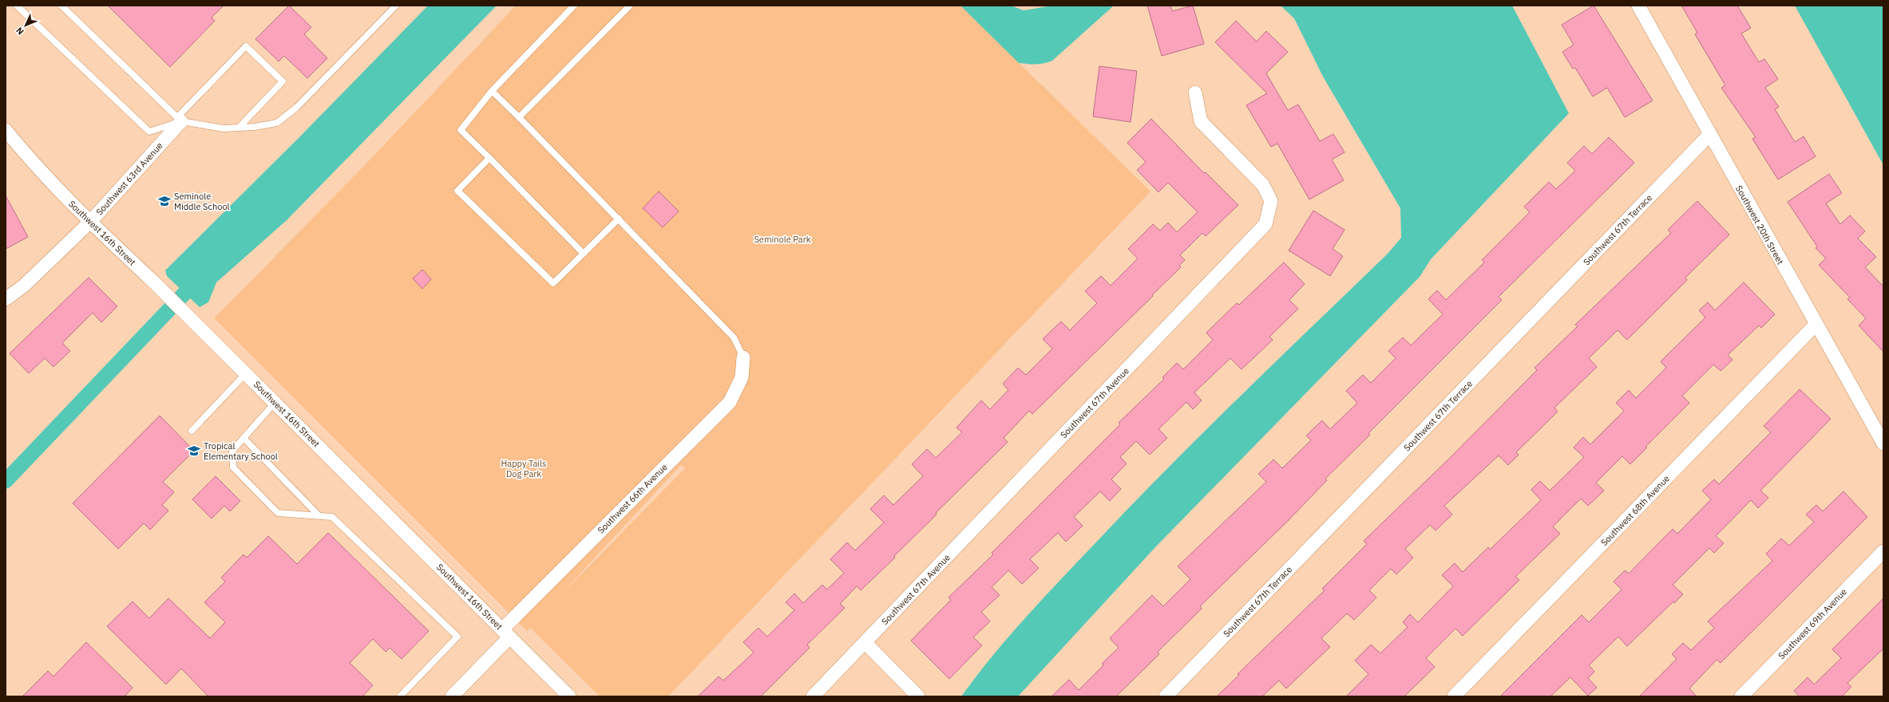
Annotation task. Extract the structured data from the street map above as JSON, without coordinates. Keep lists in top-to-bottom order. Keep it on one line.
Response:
{"streets":{"street":["Southwest 63rd Avenue","Southwest 20th Street","Southwest 67th Terrace","Southwest 16th Street","Southwest 67th Avenue","Southwest 66th Avenue","Southwest 68th Avenue","Southwest 69th Avenue"]},"crossings":[["Southwest 63rd Avenue","Southwest 16th Street"],["Southwest 20th Street","Southwest 67th Terrace"],["Southwest 20th Street","Southwest 68th Avenue"],["Southwest 16th Street","Southwest 66th Avenue"]],"parks":["Seminole Park","Happy Tails Dog Park"],"places":{"school or university":["Seminole Middle School","Tropical Elementary School"]},"north":"bottom left"}
